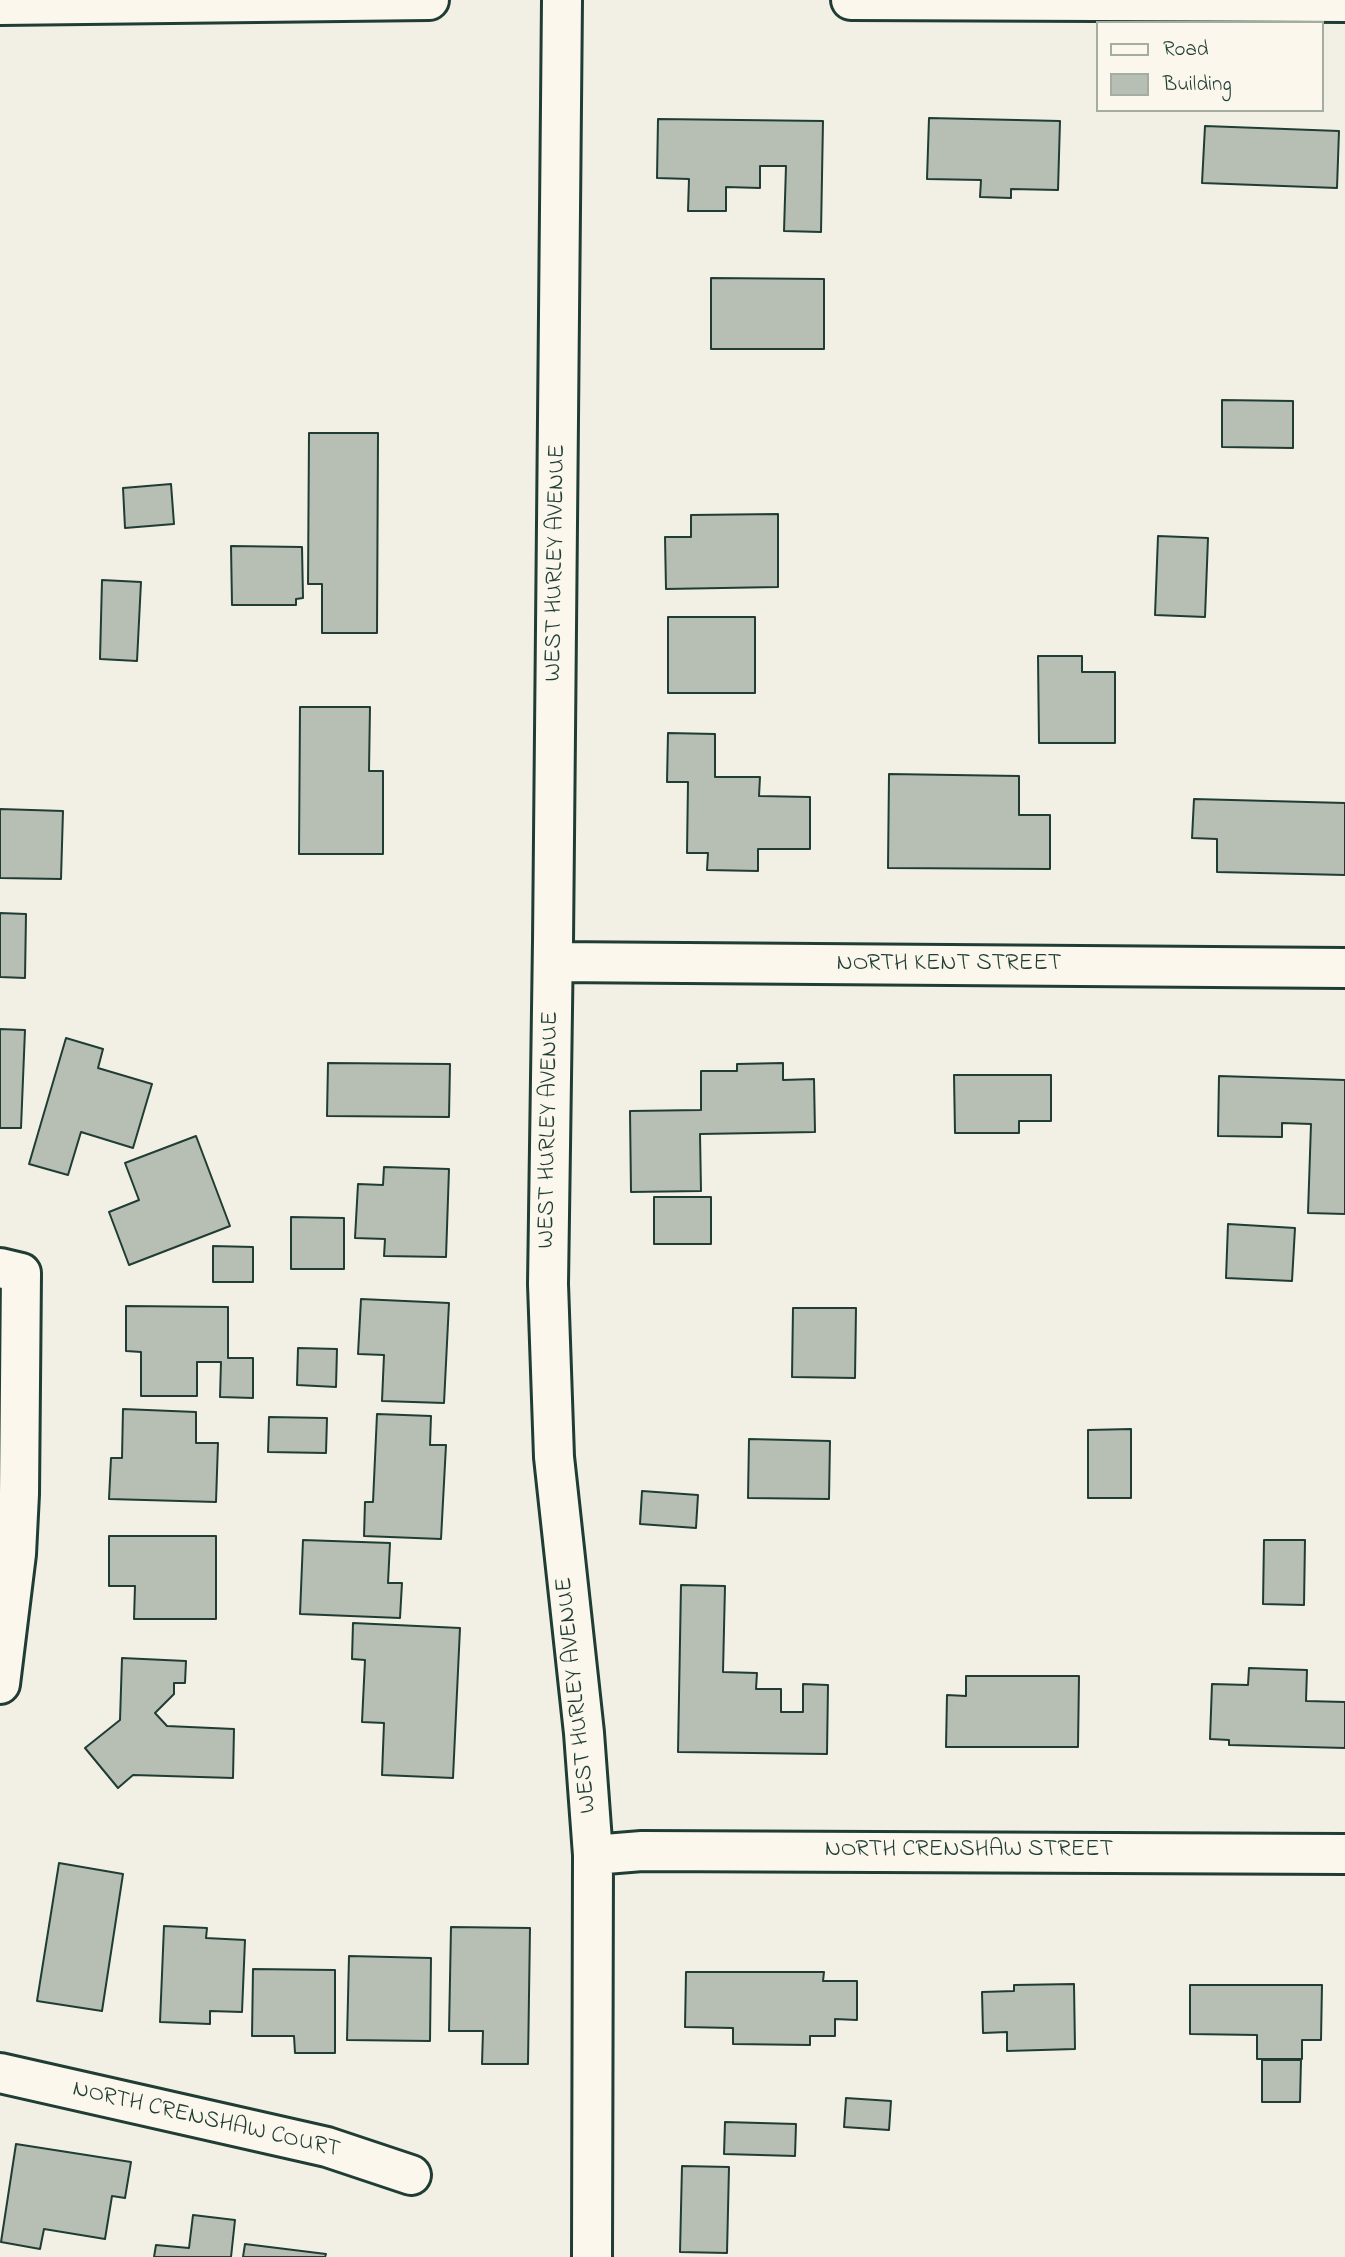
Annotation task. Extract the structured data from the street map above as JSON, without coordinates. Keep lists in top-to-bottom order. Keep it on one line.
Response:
{"streets":{"street":["WEST HURLEY AVENUE","NORTH KENT STREET","NORTH CRENSHAW STREET","NORTH CRENSHAW COURT"]},"crossings":[["WEST HURLEY AVENUE","NORTH KENT STREET"],["WEST HURLEY AVENUE","NORTH CRENSHAW STREET"]],"legend":["Road","Building"]}
